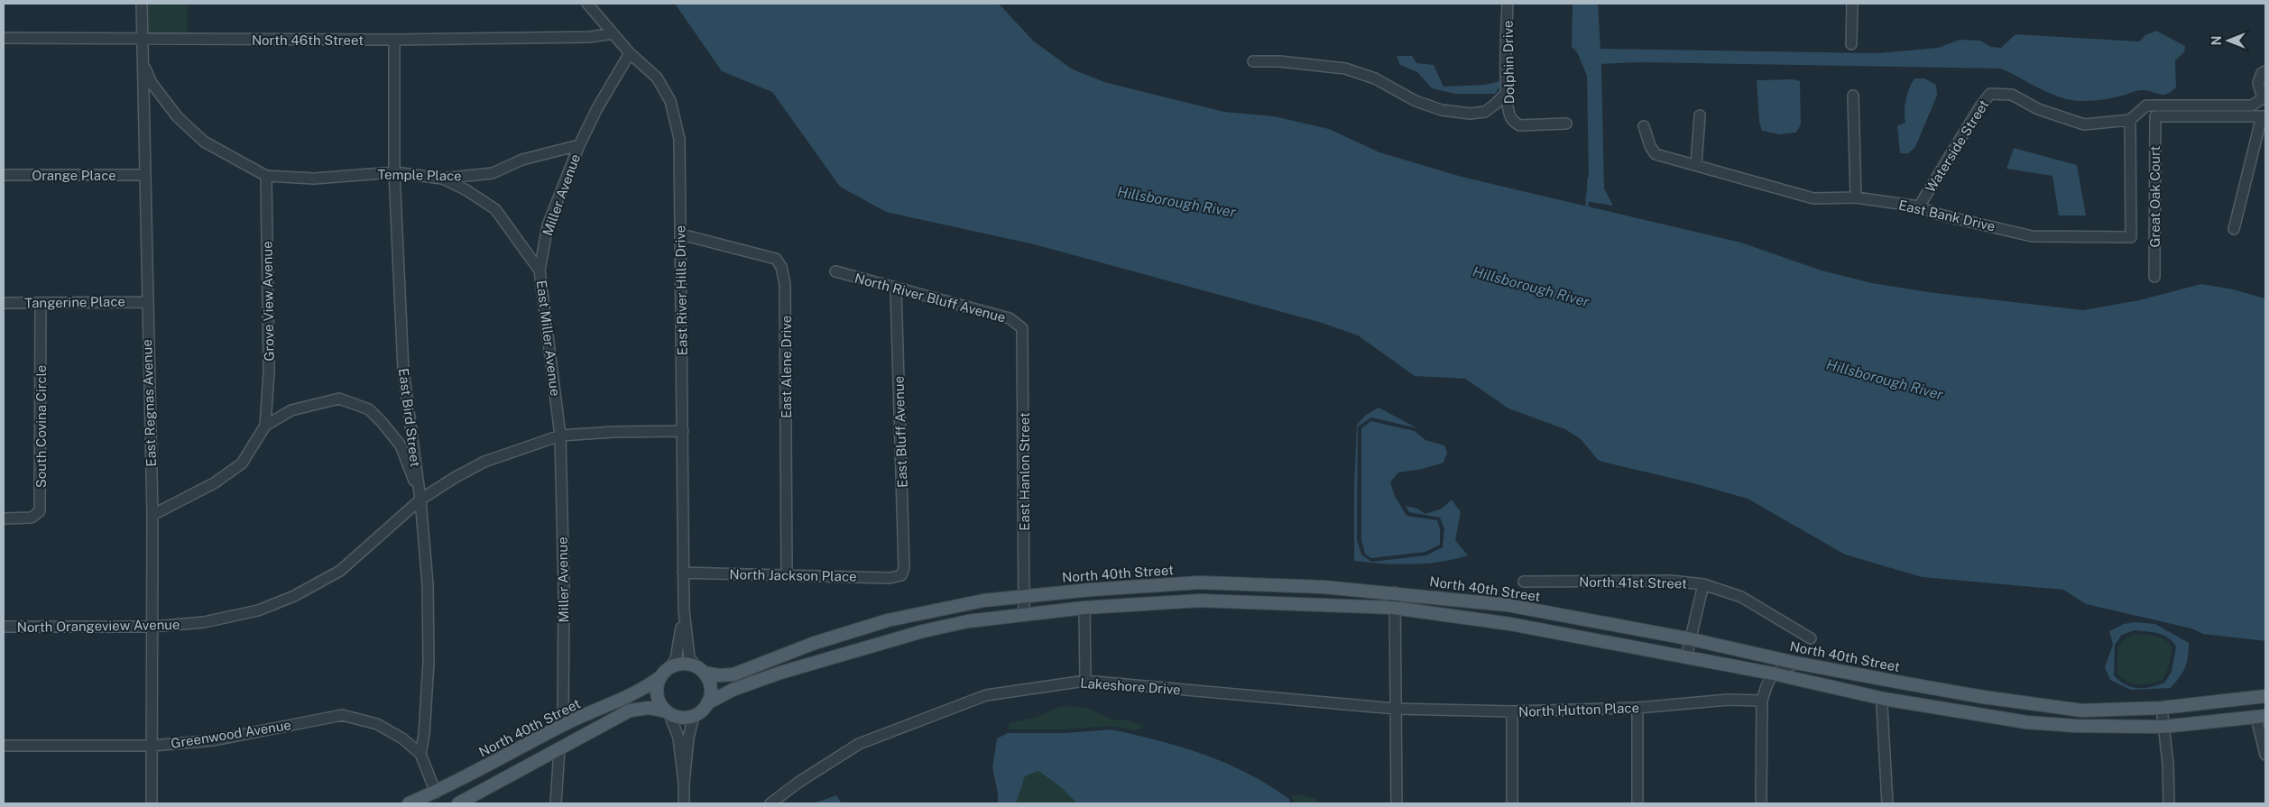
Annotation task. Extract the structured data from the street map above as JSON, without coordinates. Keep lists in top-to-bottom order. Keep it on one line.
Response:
{"streets":{"main road":["North 40th Street"],"street":["North 46th Street","Dolphin Drive","Waterside Street","Orange Place","Temple Place","Miller Avenue","Great Oak Court","East Bank Drive","East River Hills Drive","North River Bluff Avenue","Grove View Avenue","Tangerine Place","East Miller Avenue","East Alene Drive","East Regnas Avenue","East Bird Street","South Covina Circle","East Bluff Avenue","East Hanlon Street","North Jackson Place","North 41st Street","North Orangeview Avenue","Lakeshore Drive","North Hutton Place","Greenwood Avenue"]},"crossings":[["North 46th Street","East River Hills Drive"],["North 46th Street","East Regnas Avenue"],["North 46th Street","East Bird Street"],["Waterside Street","East Bank Drive"],["Orange Place","East Regnas Avenue"],["Temple Place","Miller Avenue"],["Temple Place","Grove View Avenue"],["Temple Place","East Miller Avenue"],["Temple Place","East Regnas Avenue"],["Temple Place","East Bird Street"],["Miller Avenue","East Miller Avenue"],["Miller Avenue","North 40th Street"],["Miller Avenue","North Orangeview Avenue"],["East River Hills Drive","East Alene Drive"],["East River Hills Drive","North 40th Street"],["East River Hills Drive","North Jackson Place"],["East River Hills Drive","North Orangeview Avenue"],["North River Bluff Avenue","East Bluff Avenue"],["North River Bluff Avenue","East Hanlon Street"],["Tangerine Place","East Regnas Avenue"],["Tangerine Place","South Covina Circle"],["East Miller Avenue","North Orangeview Avenue"],["East Alene Drive","North Jackson Place"],["East Regnas Avenue","North Orangeview Avenue"],["East Regnas Avenue","Greenwood Avenue"],["East Bird Street","North Orangeview Avenue"],["East Bird Street","Greenwood Avenue"],["East Bluff Avenue","North Jackson Place"],["East Hanlon Street","North 40th Street"],["Lakeshore Drive","North Hutton Place"]],"water":["Hillsborough River"],"north":"left"}
